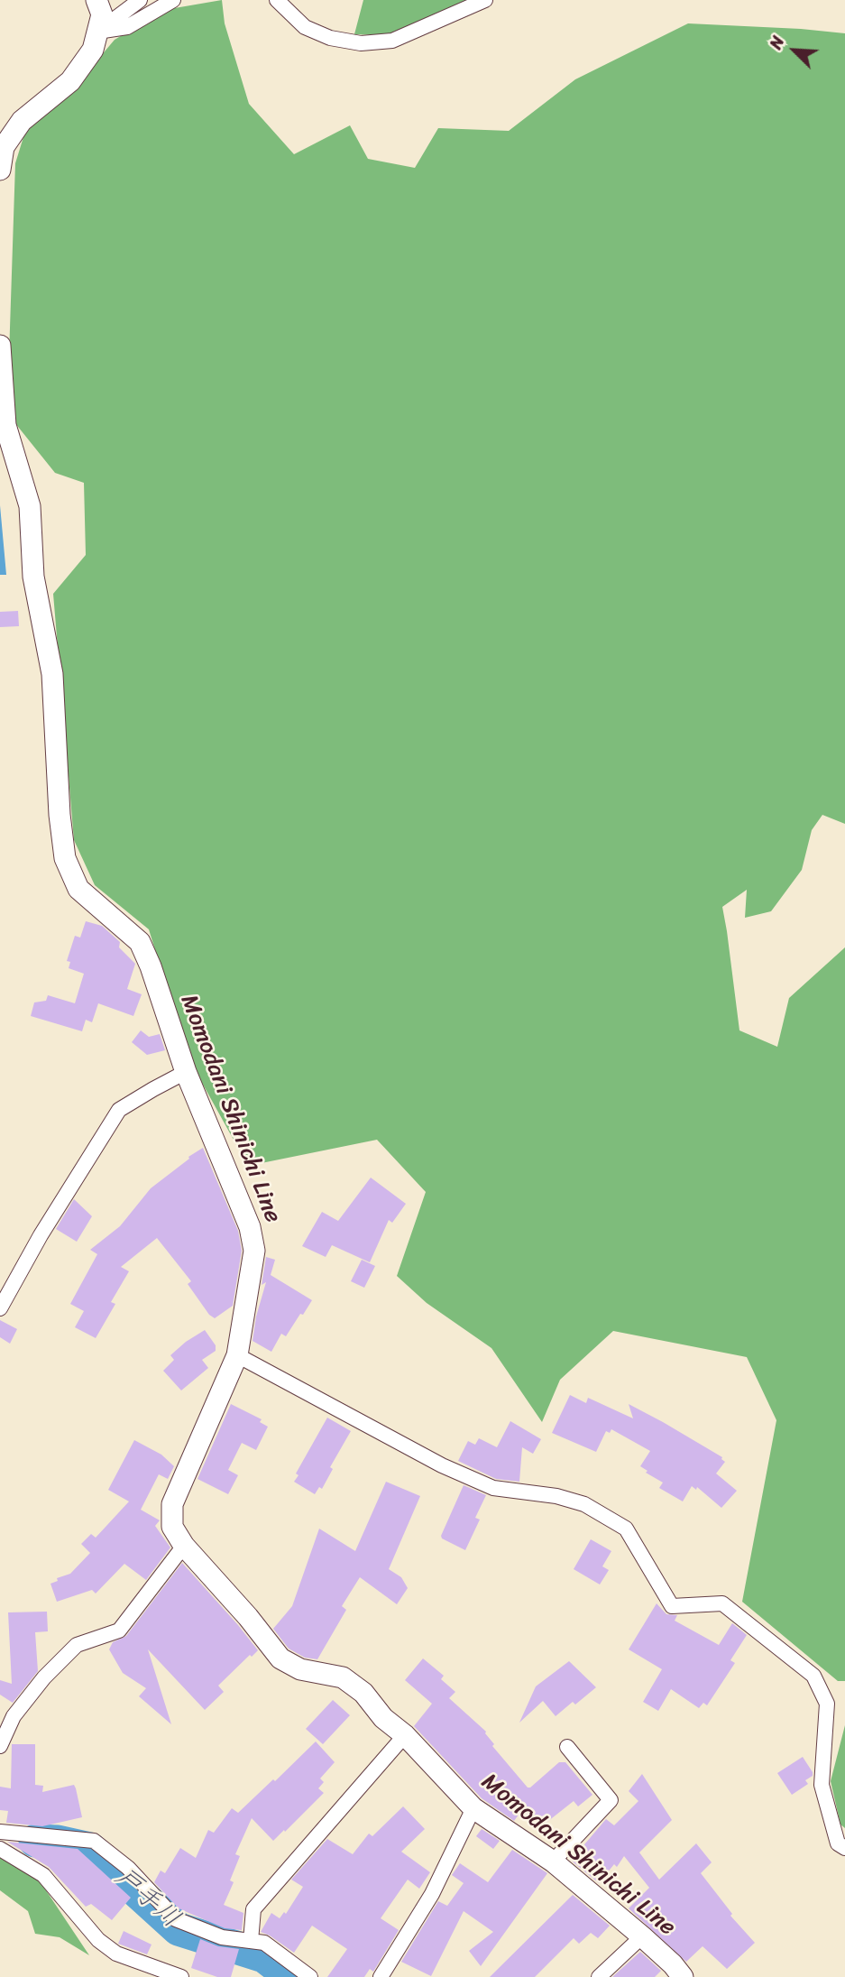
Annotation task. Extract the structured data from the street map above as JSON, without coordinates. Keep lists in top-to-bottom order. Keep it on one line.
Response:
{"streets":{"main road":["Momodani Shinichi Line"]},"water":["戸手川"],"north":"top left"}
